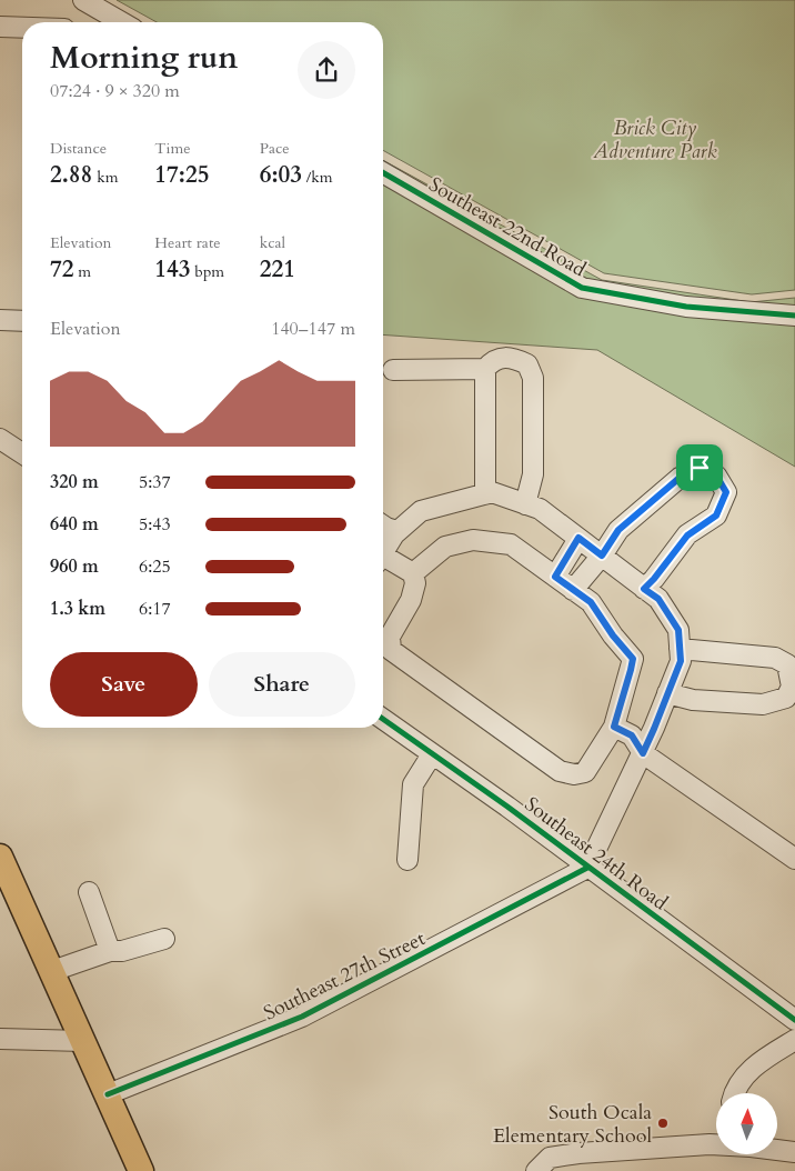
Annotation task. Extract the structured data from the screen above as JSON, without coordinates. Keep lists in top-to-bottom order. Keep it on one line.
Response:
{"streets":{"street":["Southeast 22nd Road","Southeast 24th Road","Southeast 27th Street"]},"crossings":[["Southeast 24th Road","Southeast 27th Street"]],"parks":["Brick City Adventure Park"],"places":["South Ocala Elementary School"],"north":"top","page":{"heading":["Morning run","07:24 · 9 × 320 m"],"stats":[["Distance","2.88 km"],["Time","17:25"],["Pace","6:03 /km"],["Elevation","72 m"],["Heart rate","143 bpm"],["kcal","221"]],"chart":["Elevation","140–147 m"],"list":[{"name":"320 m","note":"5:37"},{"name":"640 m","note":"5:43"},{"name":"960 m","note":"6:25"},{"name":"1.3 km","note":"6:17"}],"buttons":["Save","Share"]}}
